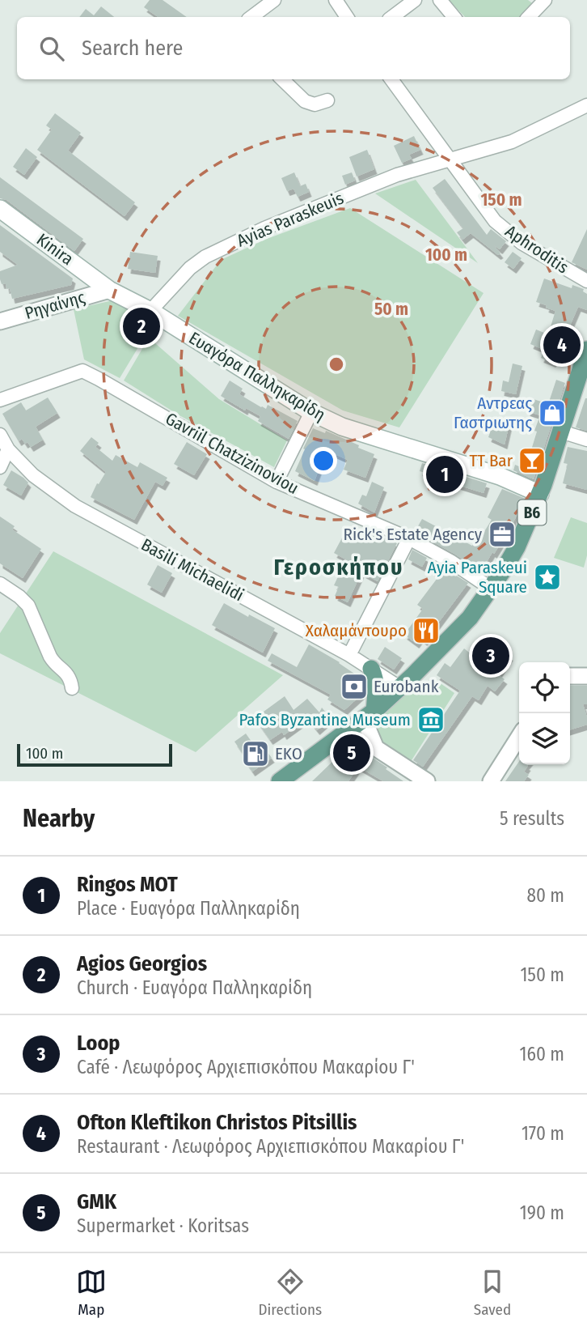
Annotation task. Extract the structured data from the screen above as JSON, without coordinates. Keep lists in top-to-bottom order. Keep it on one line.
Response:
{"streets":{"main road":["Kinira","Ευαγόρα Παλληκαρίδη","B6"],"street":["Ayias Paraskeuis","Aphroditis","Ρηγαίνης","Gavriil Chatzizinoviou","Basili Michaelidi"]},"crossings":[["Ayias Paraskeuis","Aphroditis"],["Ayias Paraskeuis","Ευαγόρα Παλληκαρίδη"],["Kinira","Ρηγαίνης"],["Kinira","Ευαγόρα Παλληκαρίδη"],["Ρηγαίνης","Ευαγόρα Παλληκαρίδη"],["Ευαγόρα Παλληκαρίδη","B6"],["Gavriil Chatzizinoviou","B6"],["B6","Basili Michaelidi"]],"districts":["Γεροσκήπου"],"places":{"shop":["Αντρεας Γαστριωτης"],"bar":["TT Bar"],"office":["Rick's Estate Agency"],"place":["Ayia Paraskeui Square"],"restaurant":["Χαλαμάντουρο"],"bank":["Eurobank"],"museum":["Pafos Byzantine Museum"],"fuel station":["EKO"]},"scale_bar":"100 m","page":{"search":"Search here","pins":["2","4","1","3","5"],"scale":"100 m","heading":["Nearby","5 results"],"list":[{"mark":"1","name":"Ringos MOT","note":"Place · Ευαγόρα Παλληκαρίδη","value":"80 m"},{"mark":"2","name":"Agios Georgios","note":"Church · Ευαγόρα Παλληκαρίδη","value":"150 m"},{"mark":"3","name":"Loop","note":"Café · Λεωφόρος Αρχιεπισκόπου Μακαρίου Γ'","value":"160 m"},{"mark":"4","name":"Ofton Kleftikon Christos Pitsillis","note":"Restaurant · Λεωφόρος Αρχιεπισκόπου Μακαρίου Γ'","value":"170 m"},{"mark":"5","name":"GMK","note":"Supermarket · Koritsas","value":"190 m"}],"nav":["Map","Directions","Saved"]},"rings":["150 m","100 m","50 m"]}
